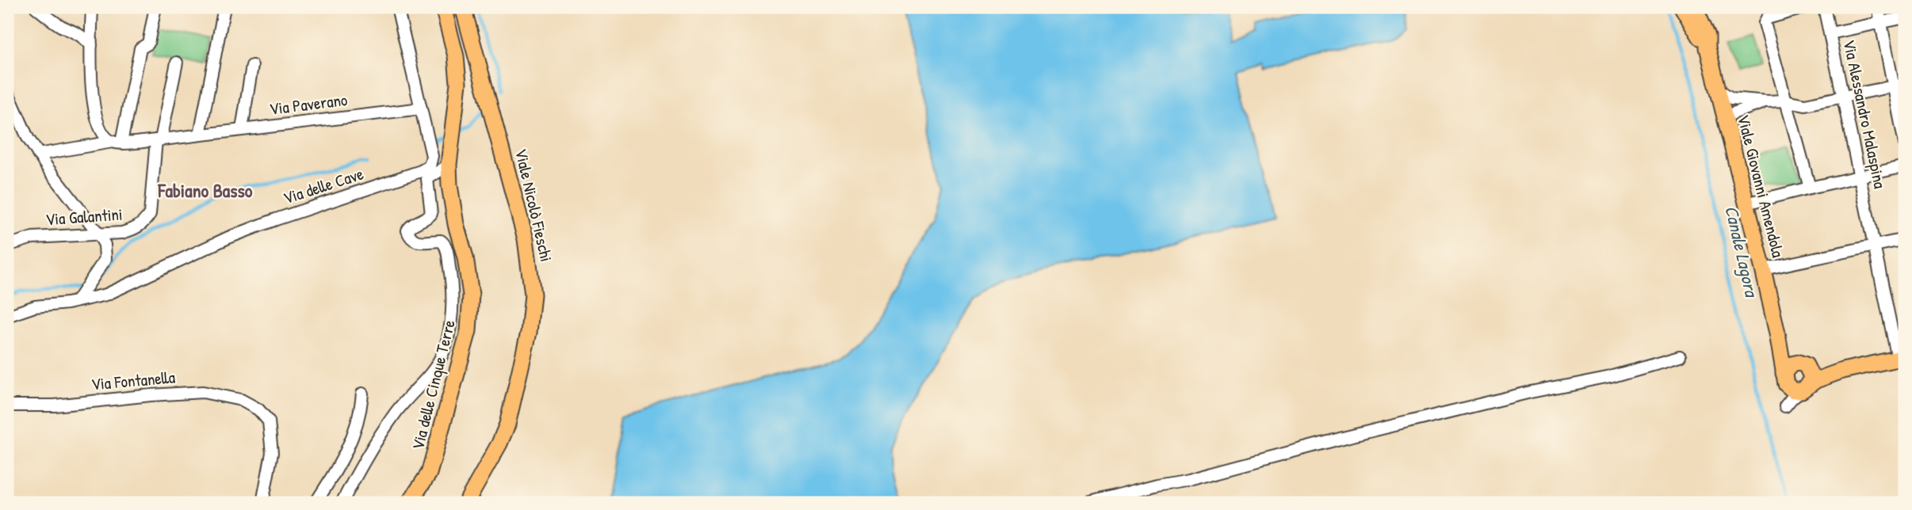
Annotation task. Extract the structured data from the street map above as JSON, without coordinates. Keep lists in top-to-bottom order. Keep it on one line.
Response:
{"streets":{"main road":["Viale Giovanni Amendola","Viale Nicolò Fieschi","Via delle Cinque Terre"],"street":["Via Paverano","Via Alessandro Malaspina","Via delle Cave","Via Galantini","Via Fontanella"]},"crossings":[["Via Paverano","Via delle Cave"],["Via Paverano","Via Galantini"]],"districts":["Fabiano Basso"],"water":["Canale Lagora"]}
